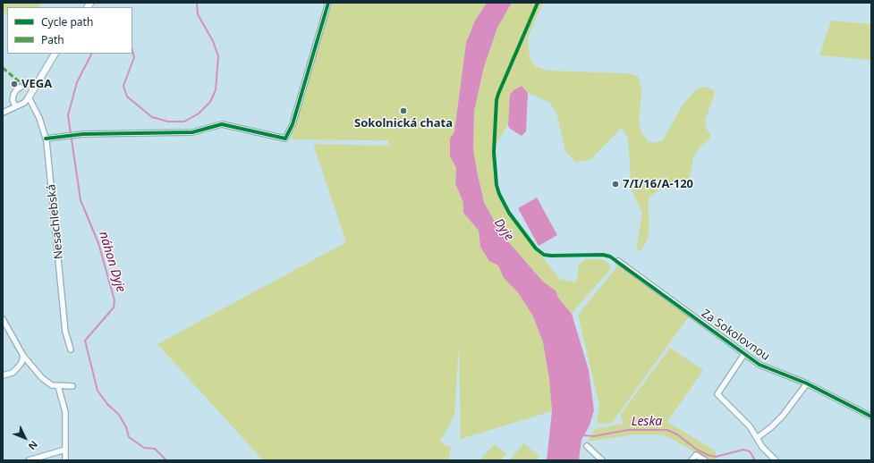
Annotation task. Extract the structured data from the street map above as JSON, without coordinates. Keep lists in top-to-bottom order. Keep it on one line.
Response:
{"streets":{"street":["Nesachlebská","Za Sokolovnou"]},"water":["Dyje","náhon Dyje","Leska"],"places":["VEGA","Sokolnická chata","7/I/16/A-120"],"legend":["Cycle path","Path"],"north":"bottom right"}
